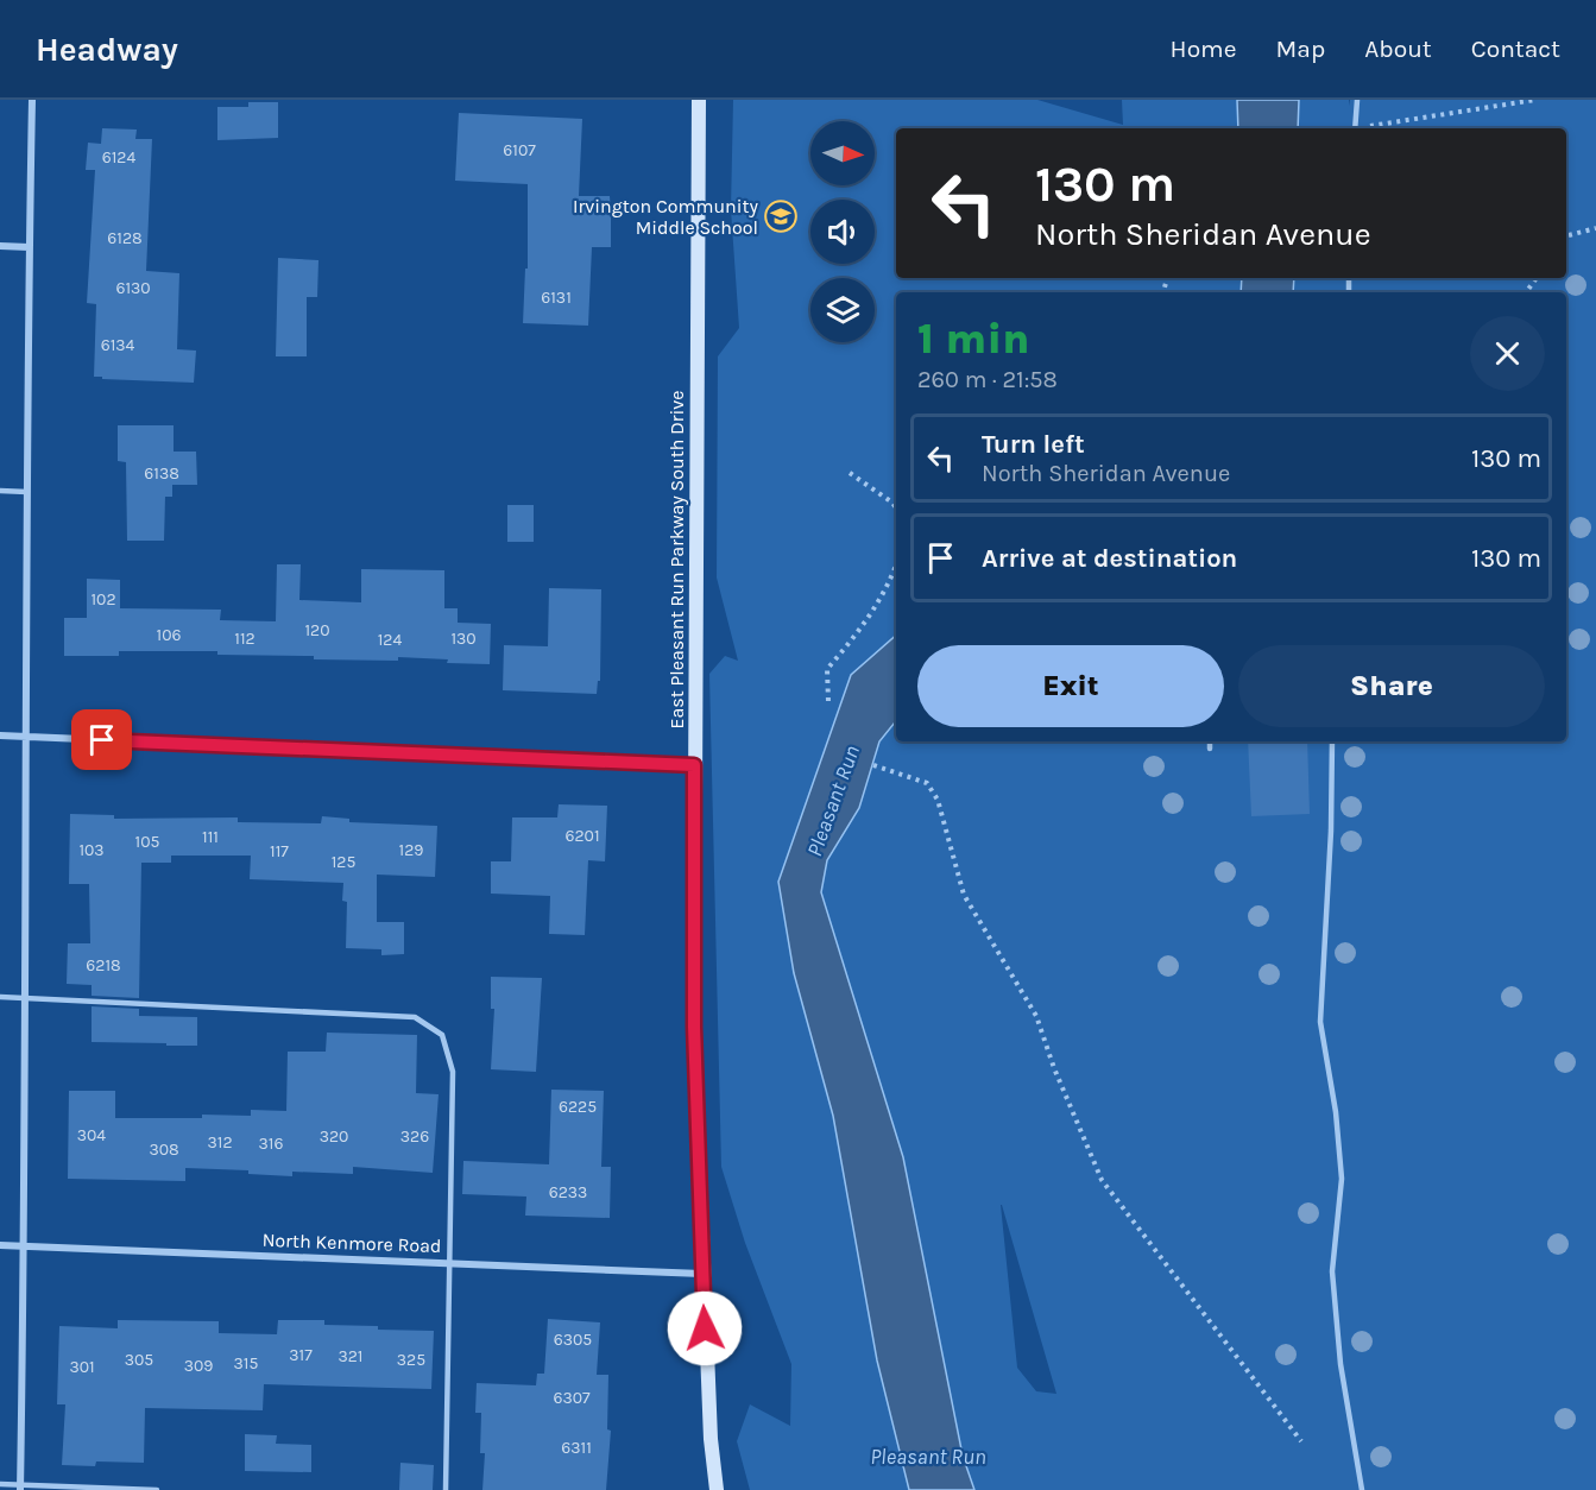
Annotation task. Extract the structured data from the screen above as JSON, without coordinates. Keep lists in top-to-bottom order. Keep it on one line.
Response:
{"streets":{"street":["East Pleasant Run Parkway South Drive","North Kenmore Road"]},"crossings":[["East Pleasant Run Parkway South Drive","North Kenmore Road"]],"water":["Pleasant Run"],"places":{"school or university":["Irvington Community Middle School"]},"house_numbers":["6107","6124","6128","6130","6131","6134","6138","102","120","106","112","130","124","6201","111","105","103","129","117","125","6218","6225","304","320","326","312","316","308","6233","6305","317","321","305","325","315","309","301","6307","6311"],"north":"right","page":{"header":"Headway","nav":["Home","Map","About","Contact"],"turn":["130 m","North Sheridan Avenue"],"heading":["1 min","260 m · 21:58"],"list":[{"name":"Turn left","note":"North Sheridan Avenue","value":"130 m"},{"name":"Arrive at destination","value":"130 m"}],"buttons":["Exit","Share"]}}
